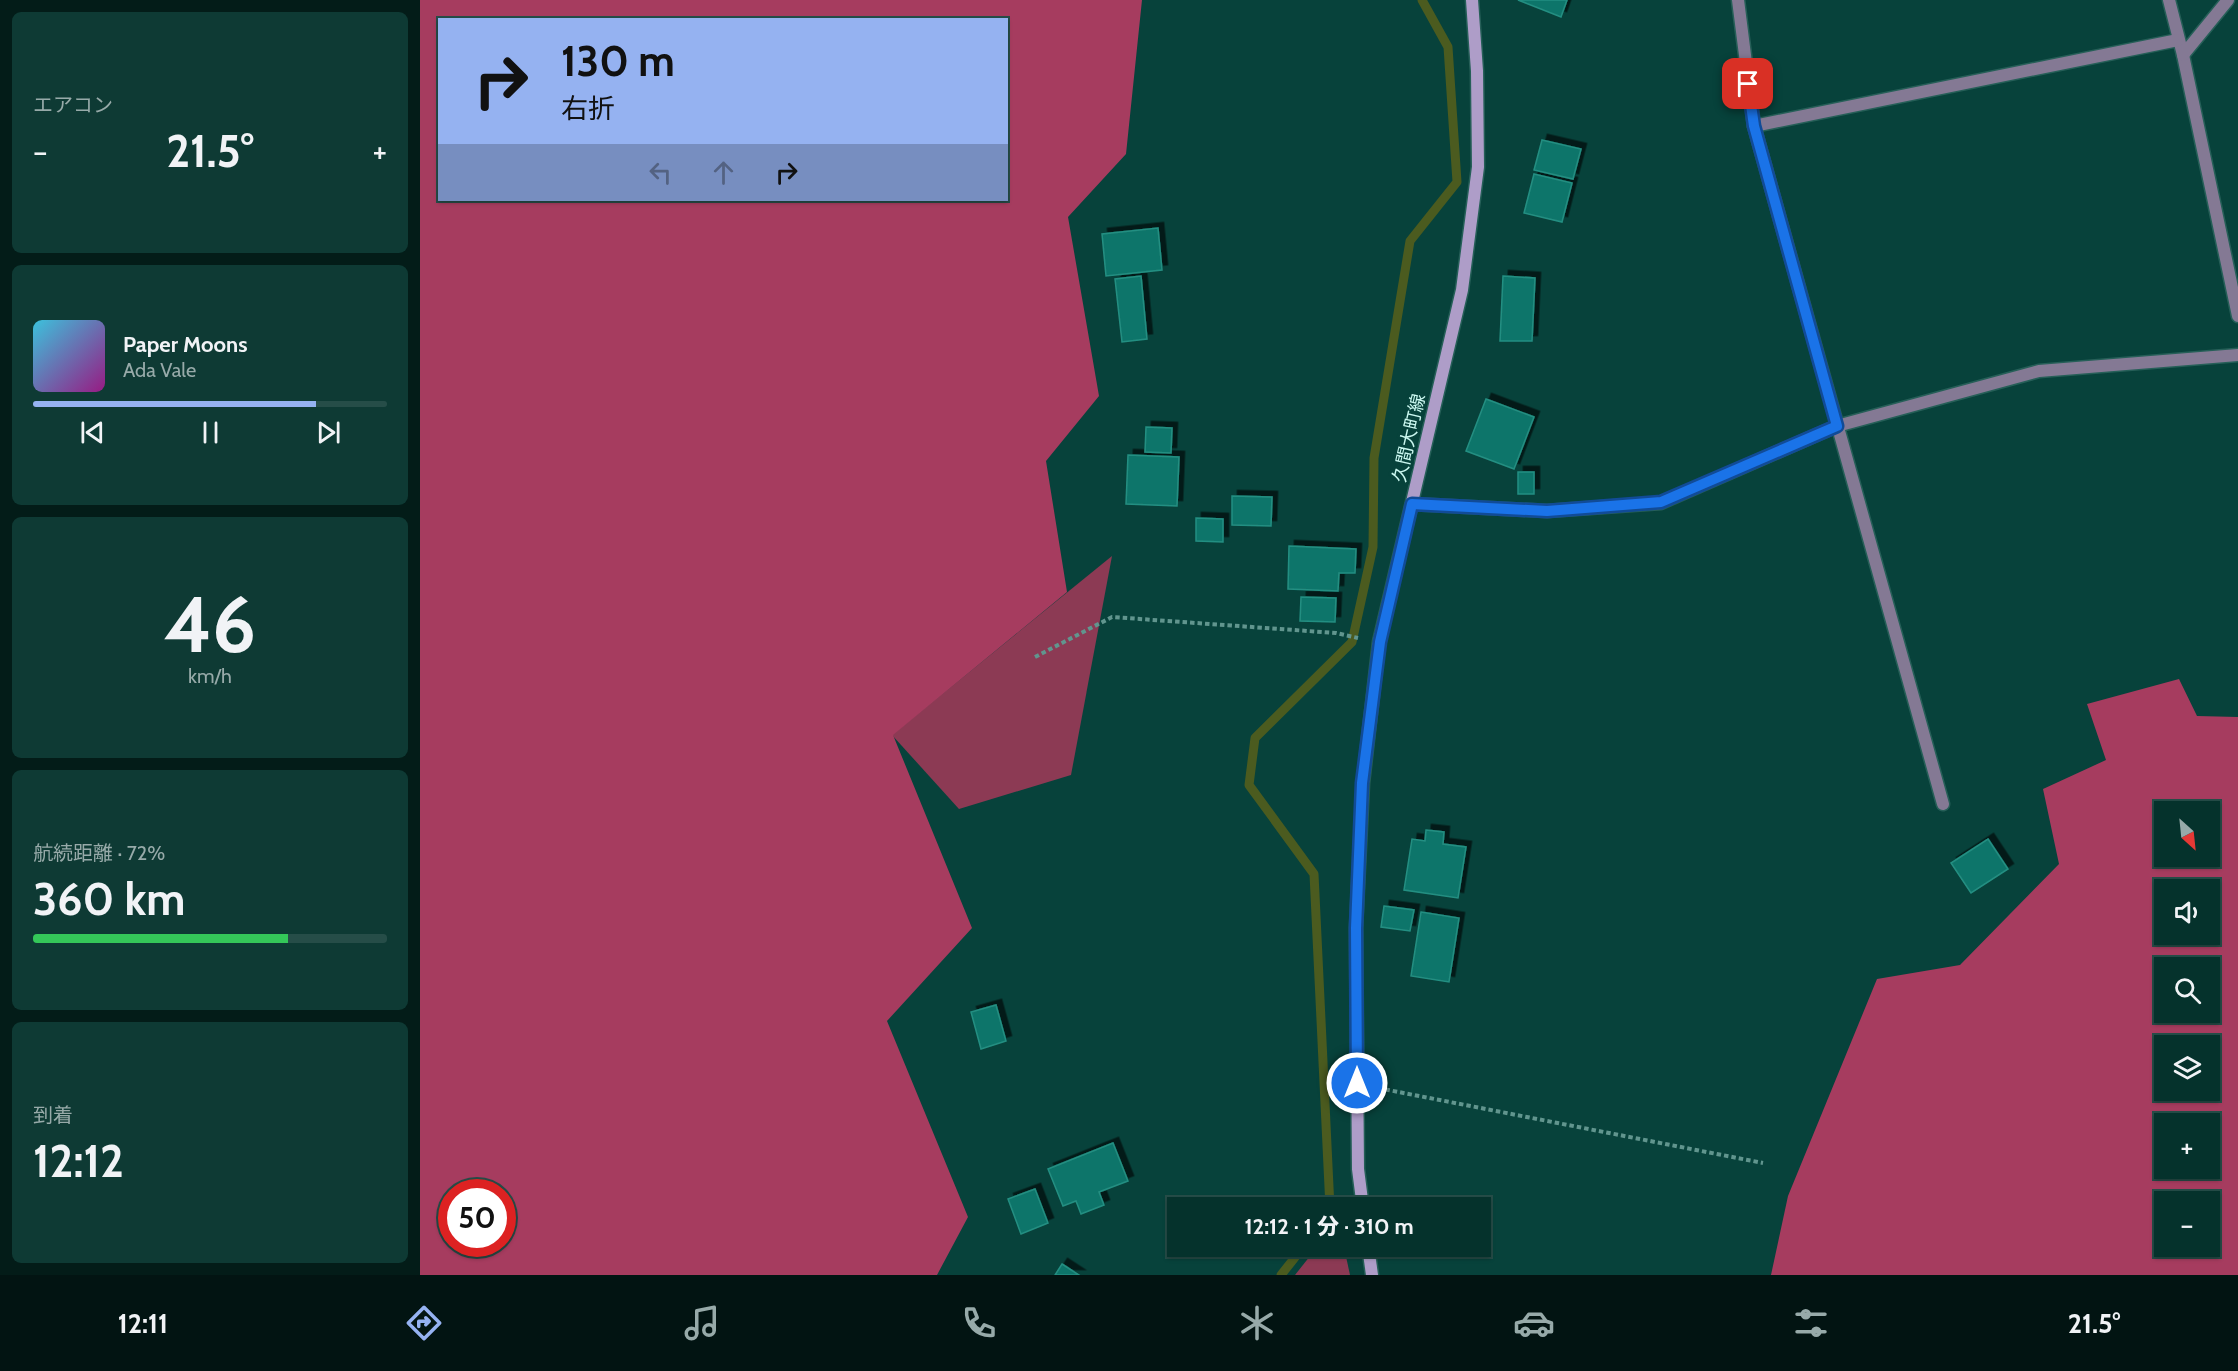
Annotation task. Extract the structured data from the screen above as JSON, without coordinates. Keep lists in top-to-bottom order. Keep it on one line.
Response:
{"streets":{"main road":["久間大町線"]},"north":"bottom right","page":{"tile":["エアコン",["46","km/h"],["航続距離 · 72%","360 km"],["到着","12:12"]],"turn":["130 m","右折"],"heat":["−","21.5°","+"],"song":["Paper Moons","Ada Vale"],"map_buttons":["+","−"],"limit":"50","trip":"12:12 · 1 分 · 310 m","tabs":["12:11","21.5°"]}}
